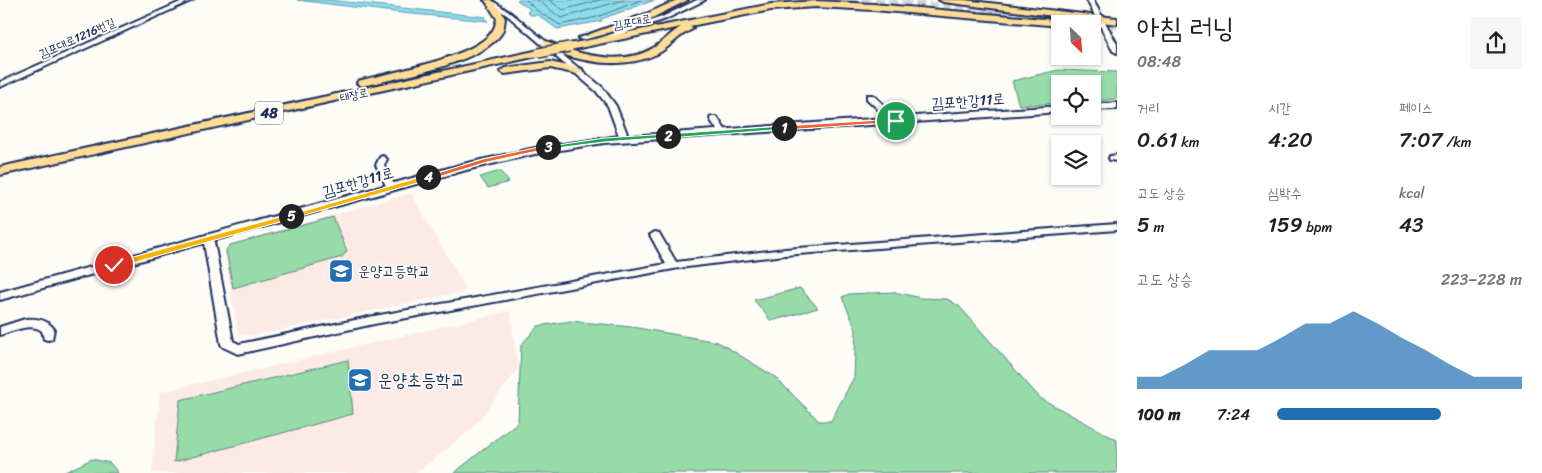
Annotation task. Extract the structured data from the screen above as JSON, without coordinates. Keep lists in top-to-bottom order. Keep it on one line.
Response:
{"streets":{"main road":["김포대로","태장로","48"],"street":["김포대로1216번길","김포한강11로"]},"crossings":[["김포대로","태장로"],["김포대로","48"],["태장로","48"]],"places":{"school or university":["운양고등학교","운양초등학교"]},"north":"bottom right","page":{"heading":["아침 러닝","08:48"],"stats":[["거리","0.61 km"],["시간","4:20"],["페이스","7:07 /km"],["고도 상승","5 m"],["심박수","159 bpm"],["kcal","43"]],"pins":["1","2","3","4","5"],"chart":["고도 상승","223–228 m"],"list":[{"name":"100 m","note":"7:24"}]}}
